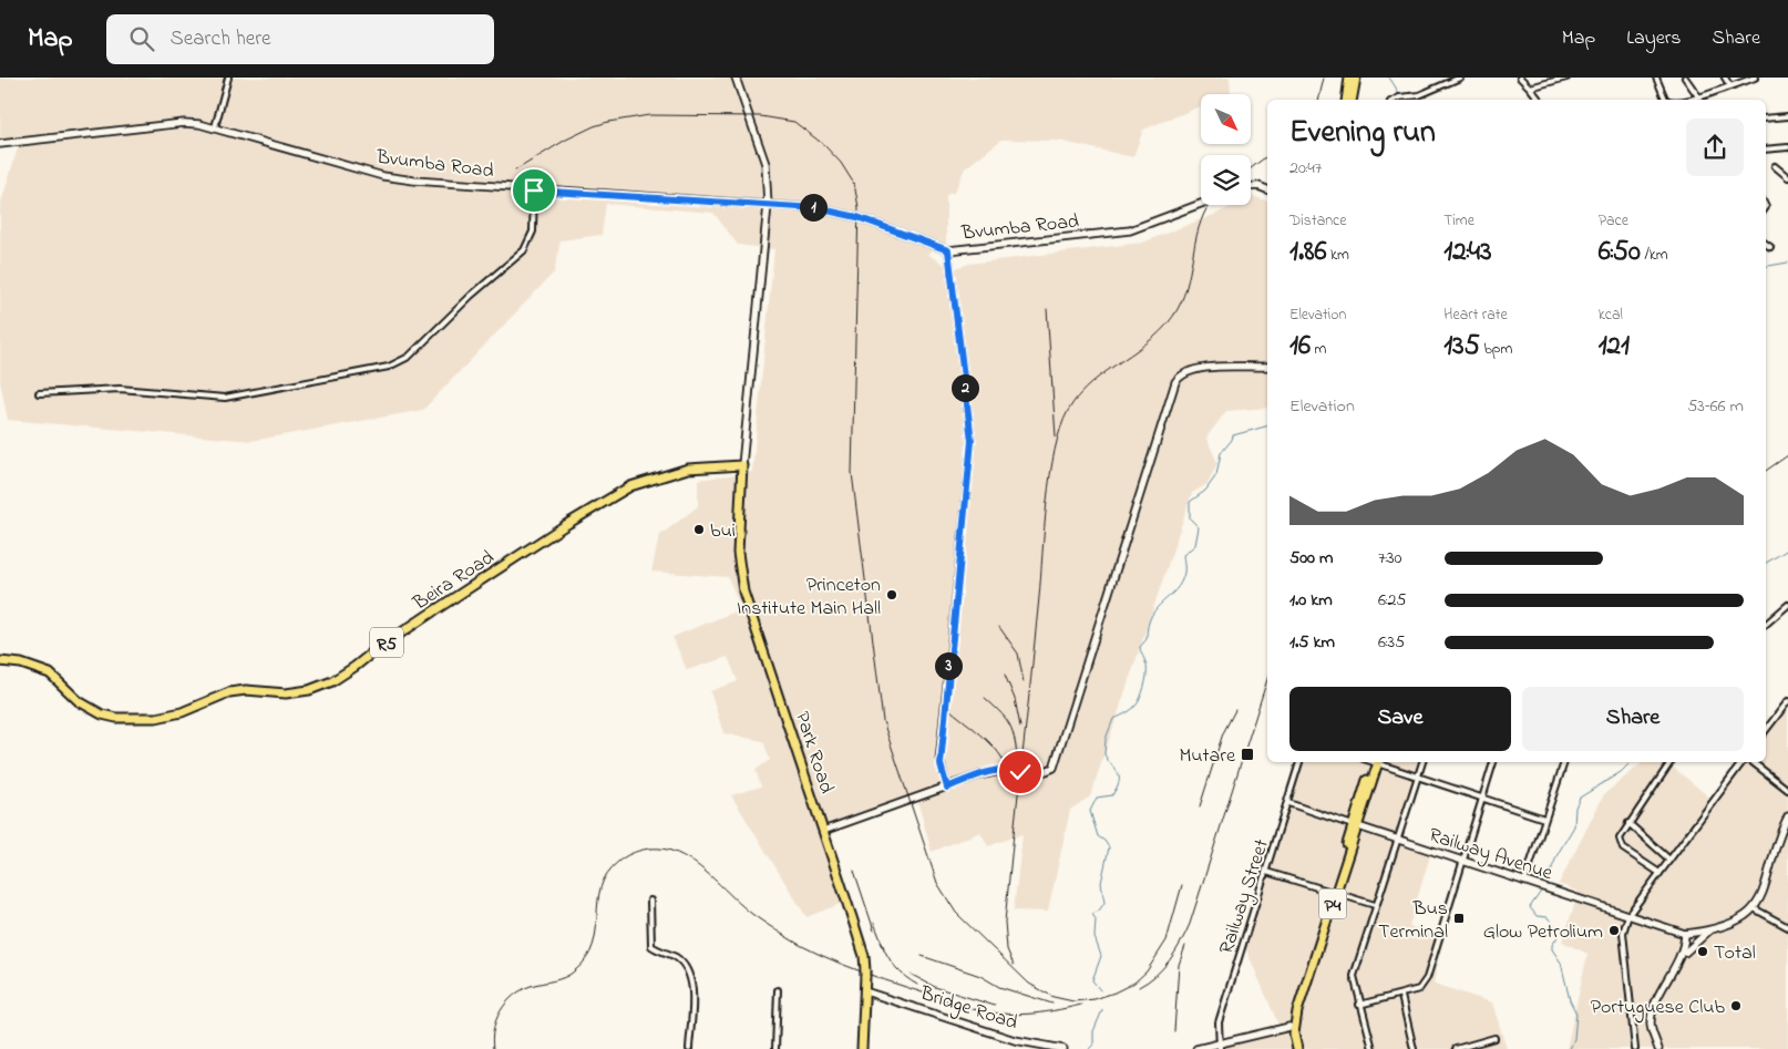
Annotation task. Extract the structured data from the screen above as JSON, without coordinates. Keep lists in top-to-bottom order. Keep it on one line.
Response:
{"streets":{"highway":["Beira Road","R5","Park Road","P4"],"street":["Bvumba Road","Railway Avenue","Railway Street","Bridge Road"]},"crossings":[["Beira Road","Park Road"],["Park Road","Bridge Road"],["Railway Avenue","Railway Street"],["Railway Avenue","P4"]],"places":{"other":["bui","Princeton Institute Main Hall","Glow Petrolium","Total","Portuguese Club"],"transit":["Mutare","Bus Terminal"]},"north":"bottom right","page":{"header":"Map","search":"Search here","nav":["Map","Layers","Share"],"heading":["Evening run","20:47"],"pins":["1","2","3"],"stats":[["Distance","1.86 km"],["Time","12:43"],["Pace","6:50 /km"],["Elevation","16 m"],["Heart rate","135 bpm"],["kcal","121"]],"chart":["Elevation","53–66 m"],"list":[{"name":"500 m","note":"7:30"},{"name":"1.0 km","note":"6:25"},{"name":"1.5 km","note":"6:35"}],"buttons":["Save","Share"]}}
